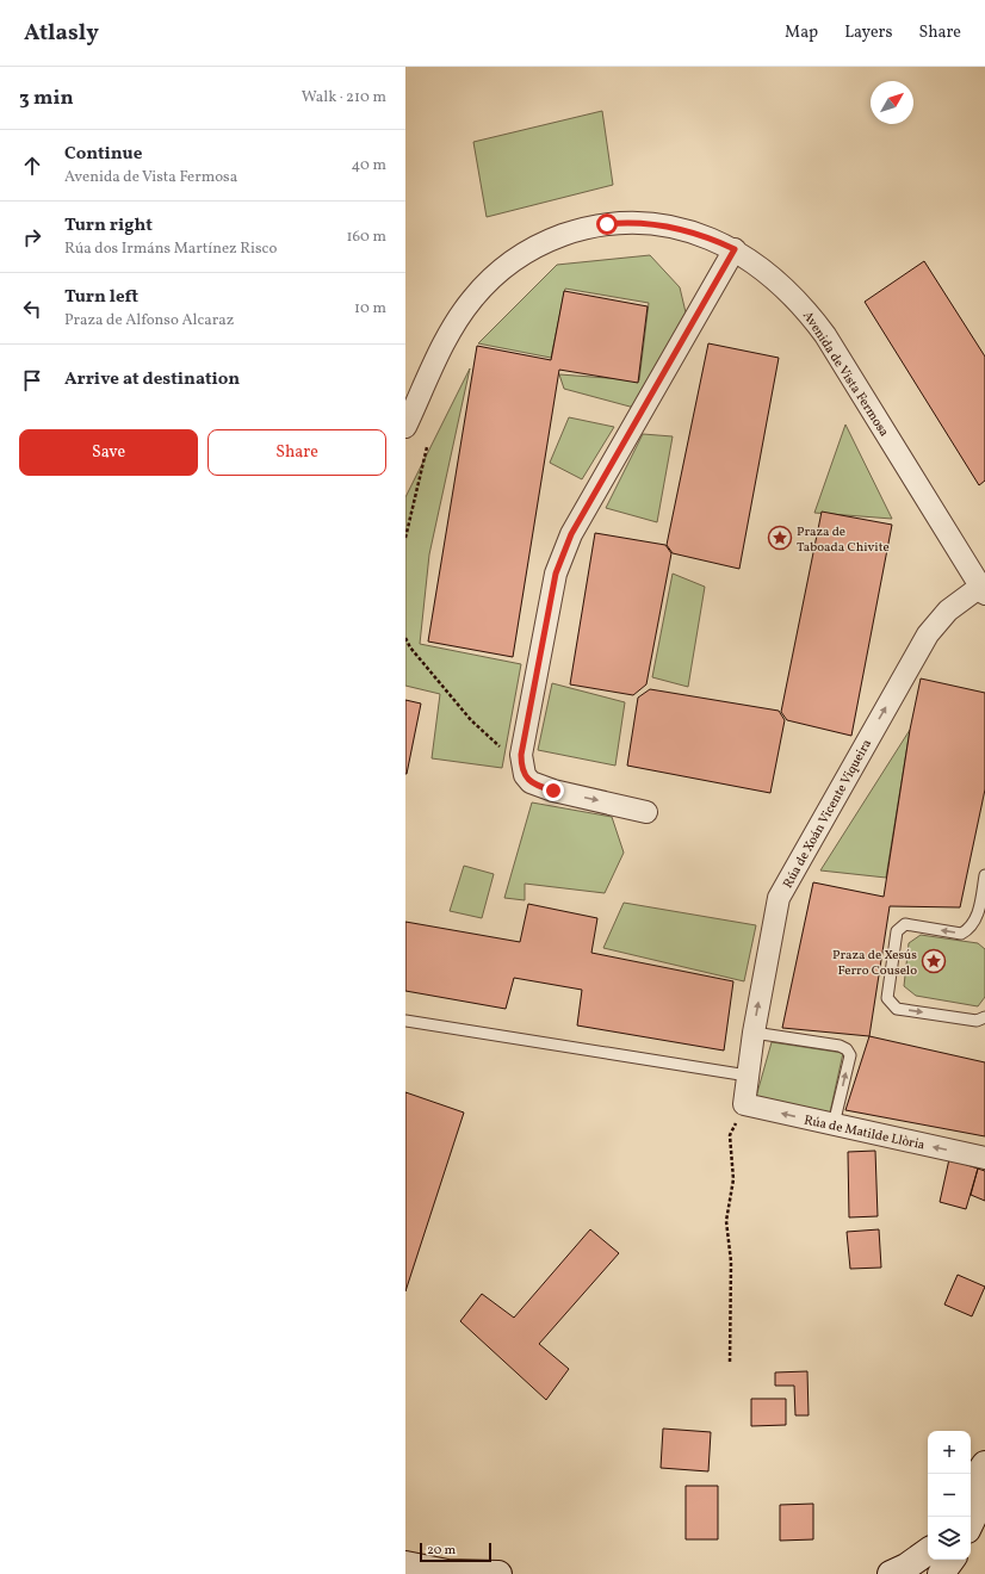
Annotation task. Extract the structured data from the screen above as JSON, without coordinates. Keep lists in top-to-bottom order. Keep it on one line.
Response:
{"streets":{"street":["Avenida de Vista Fermosa","Rúa de Xoán Vicente Viqueira","Rúa de Matilde Llòria"]},"crossings":[["Avenida de Vista Fermosa","Rúa de Xoán Vicente Viqueira"],["Rúa de Xoán Vicente Viqueira","Rúa de Matilde Llòria"]],"one_way":["Rúa de Xoán Vicente Viqueira","Rúa de Matilde Llòria"],"places":{"place":["Praza de Taboada Chivite","Praza de Xesús Ferro Couselo"]},"scale_bar":"20 m","north":"top right","page":{"header":"Atlasly","nav":["Map","Layers","Share"],"heading":["3 min","Walk · 210 m"],"list":[["Continue","Avenida de Vista Fermosa","40 m"],["Turn right","Rúa dos Irmáns Martínez Risco","160 m"],["Turn left","Praza de Alfonso Alcaraz","10 m"],"Arrive at destination"],"buttons":["Save","Share"],"map_buttons":["+","−"],"scale":"20 m"}}
